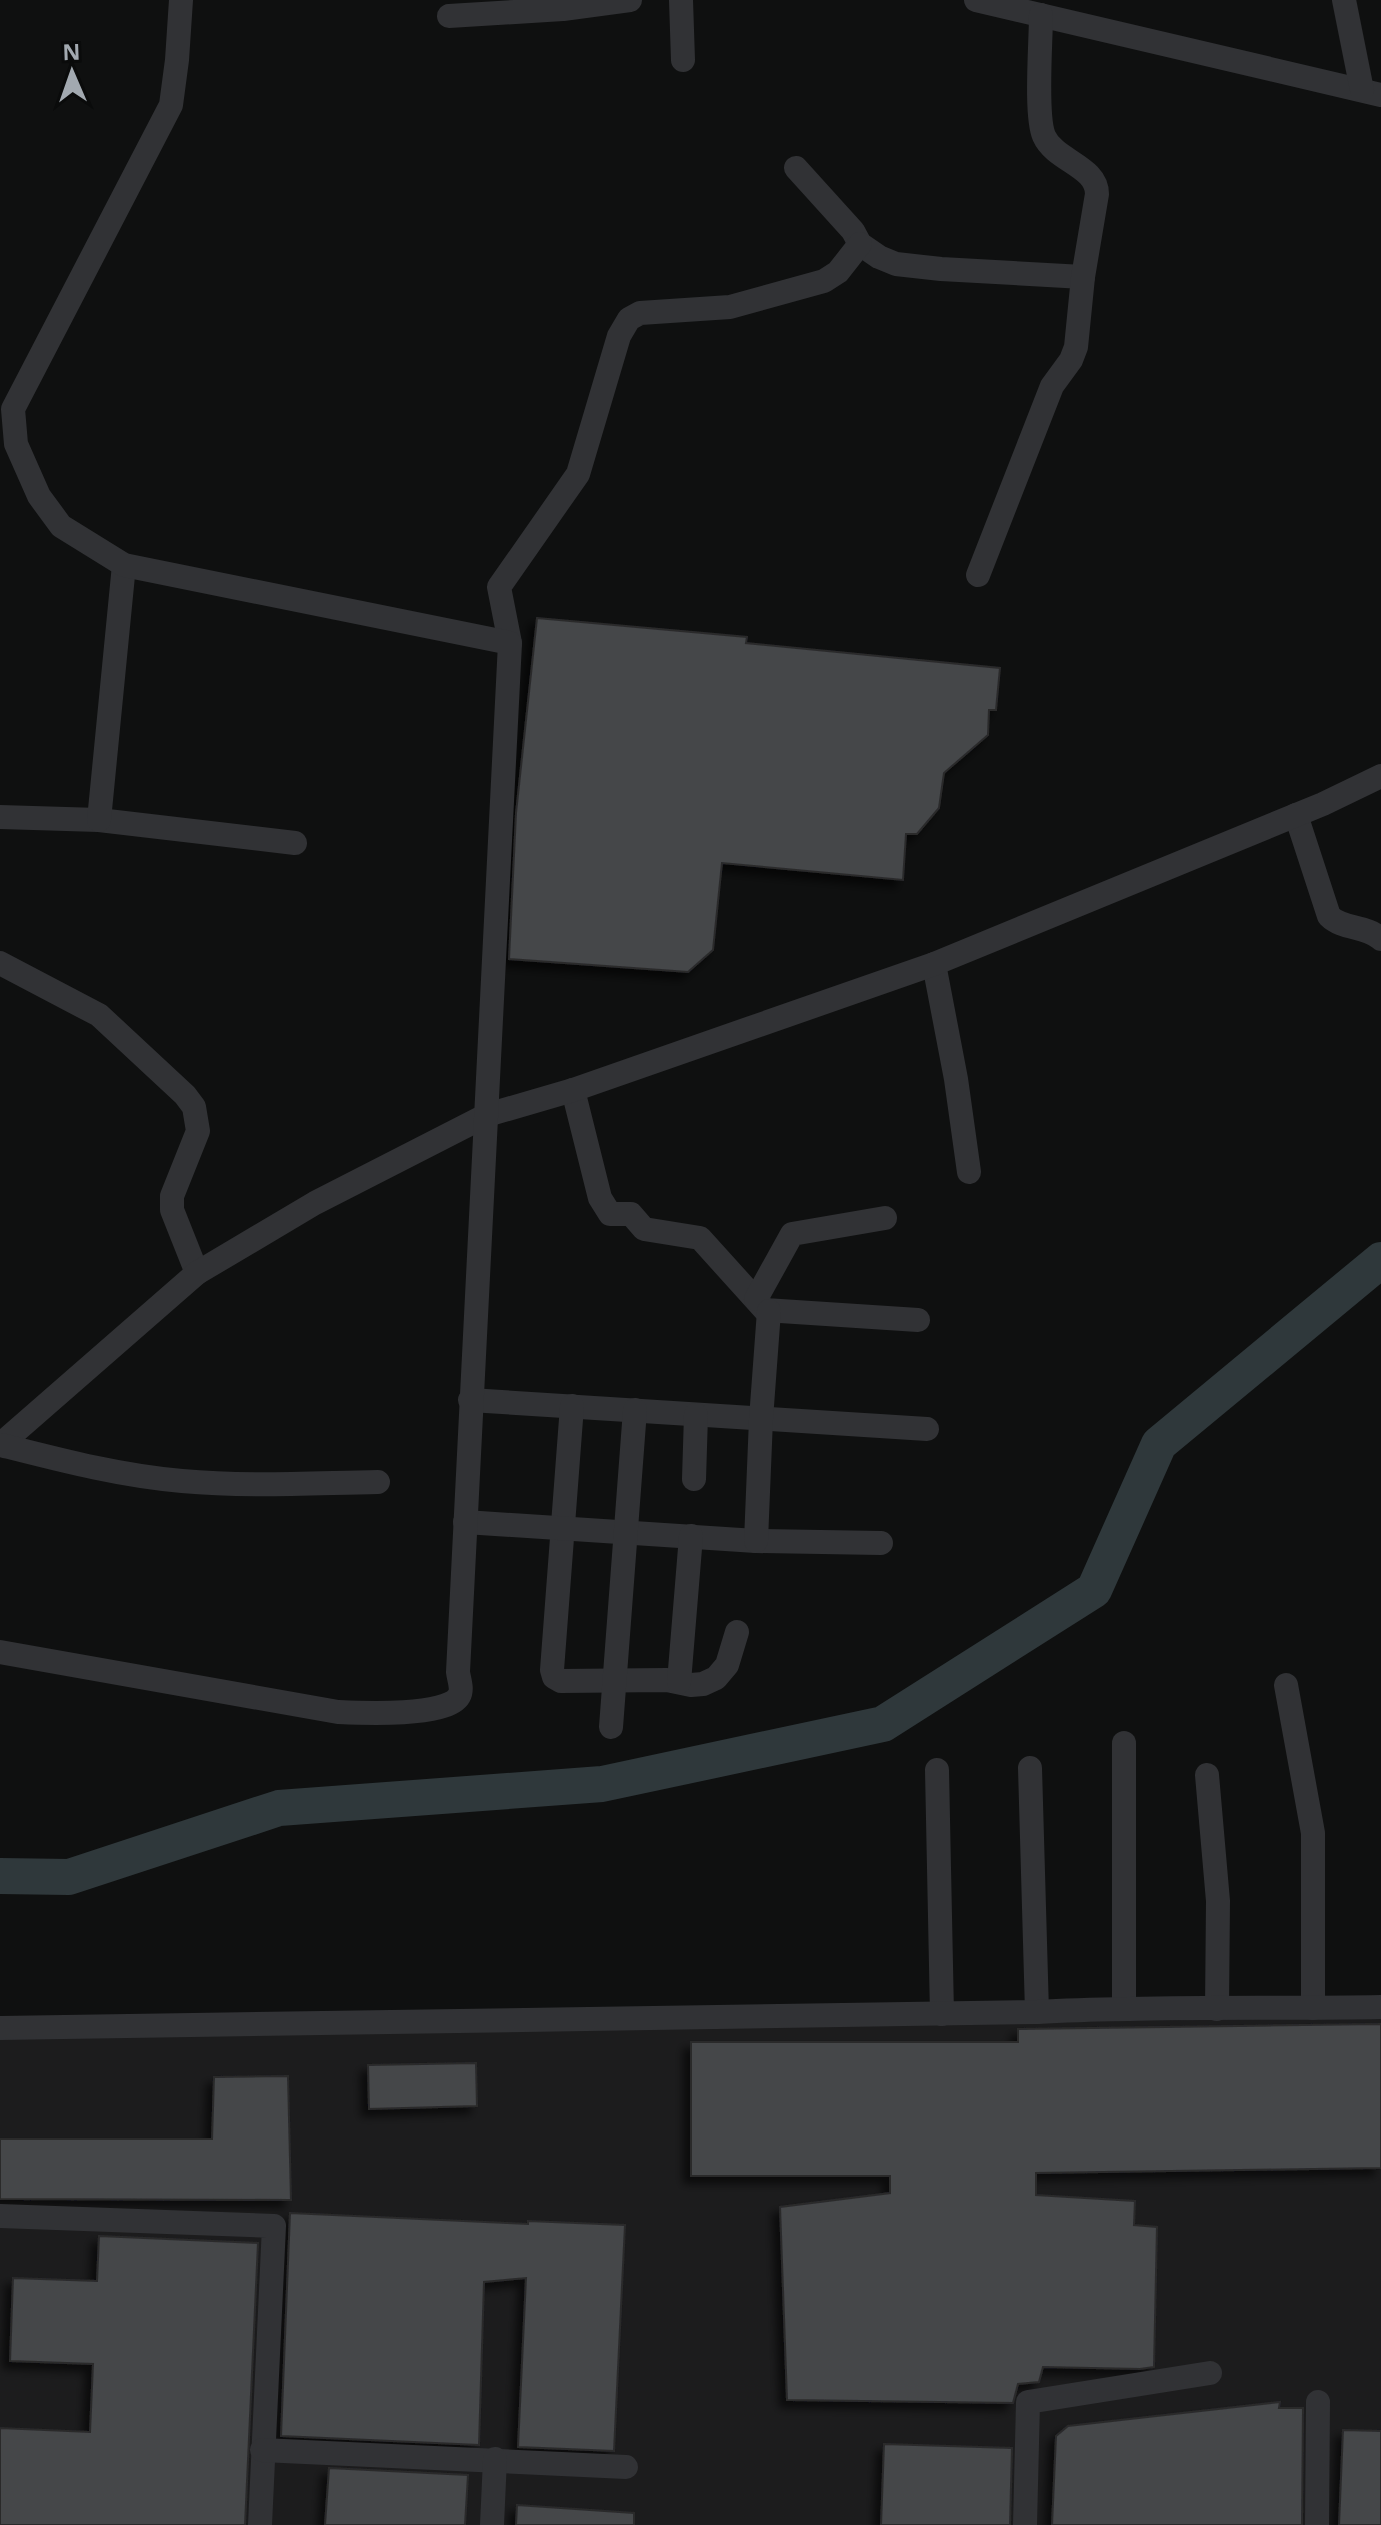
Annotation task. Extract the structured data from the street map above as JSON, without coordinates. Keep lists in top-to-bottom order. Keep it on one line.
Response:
{"north":"top"}
